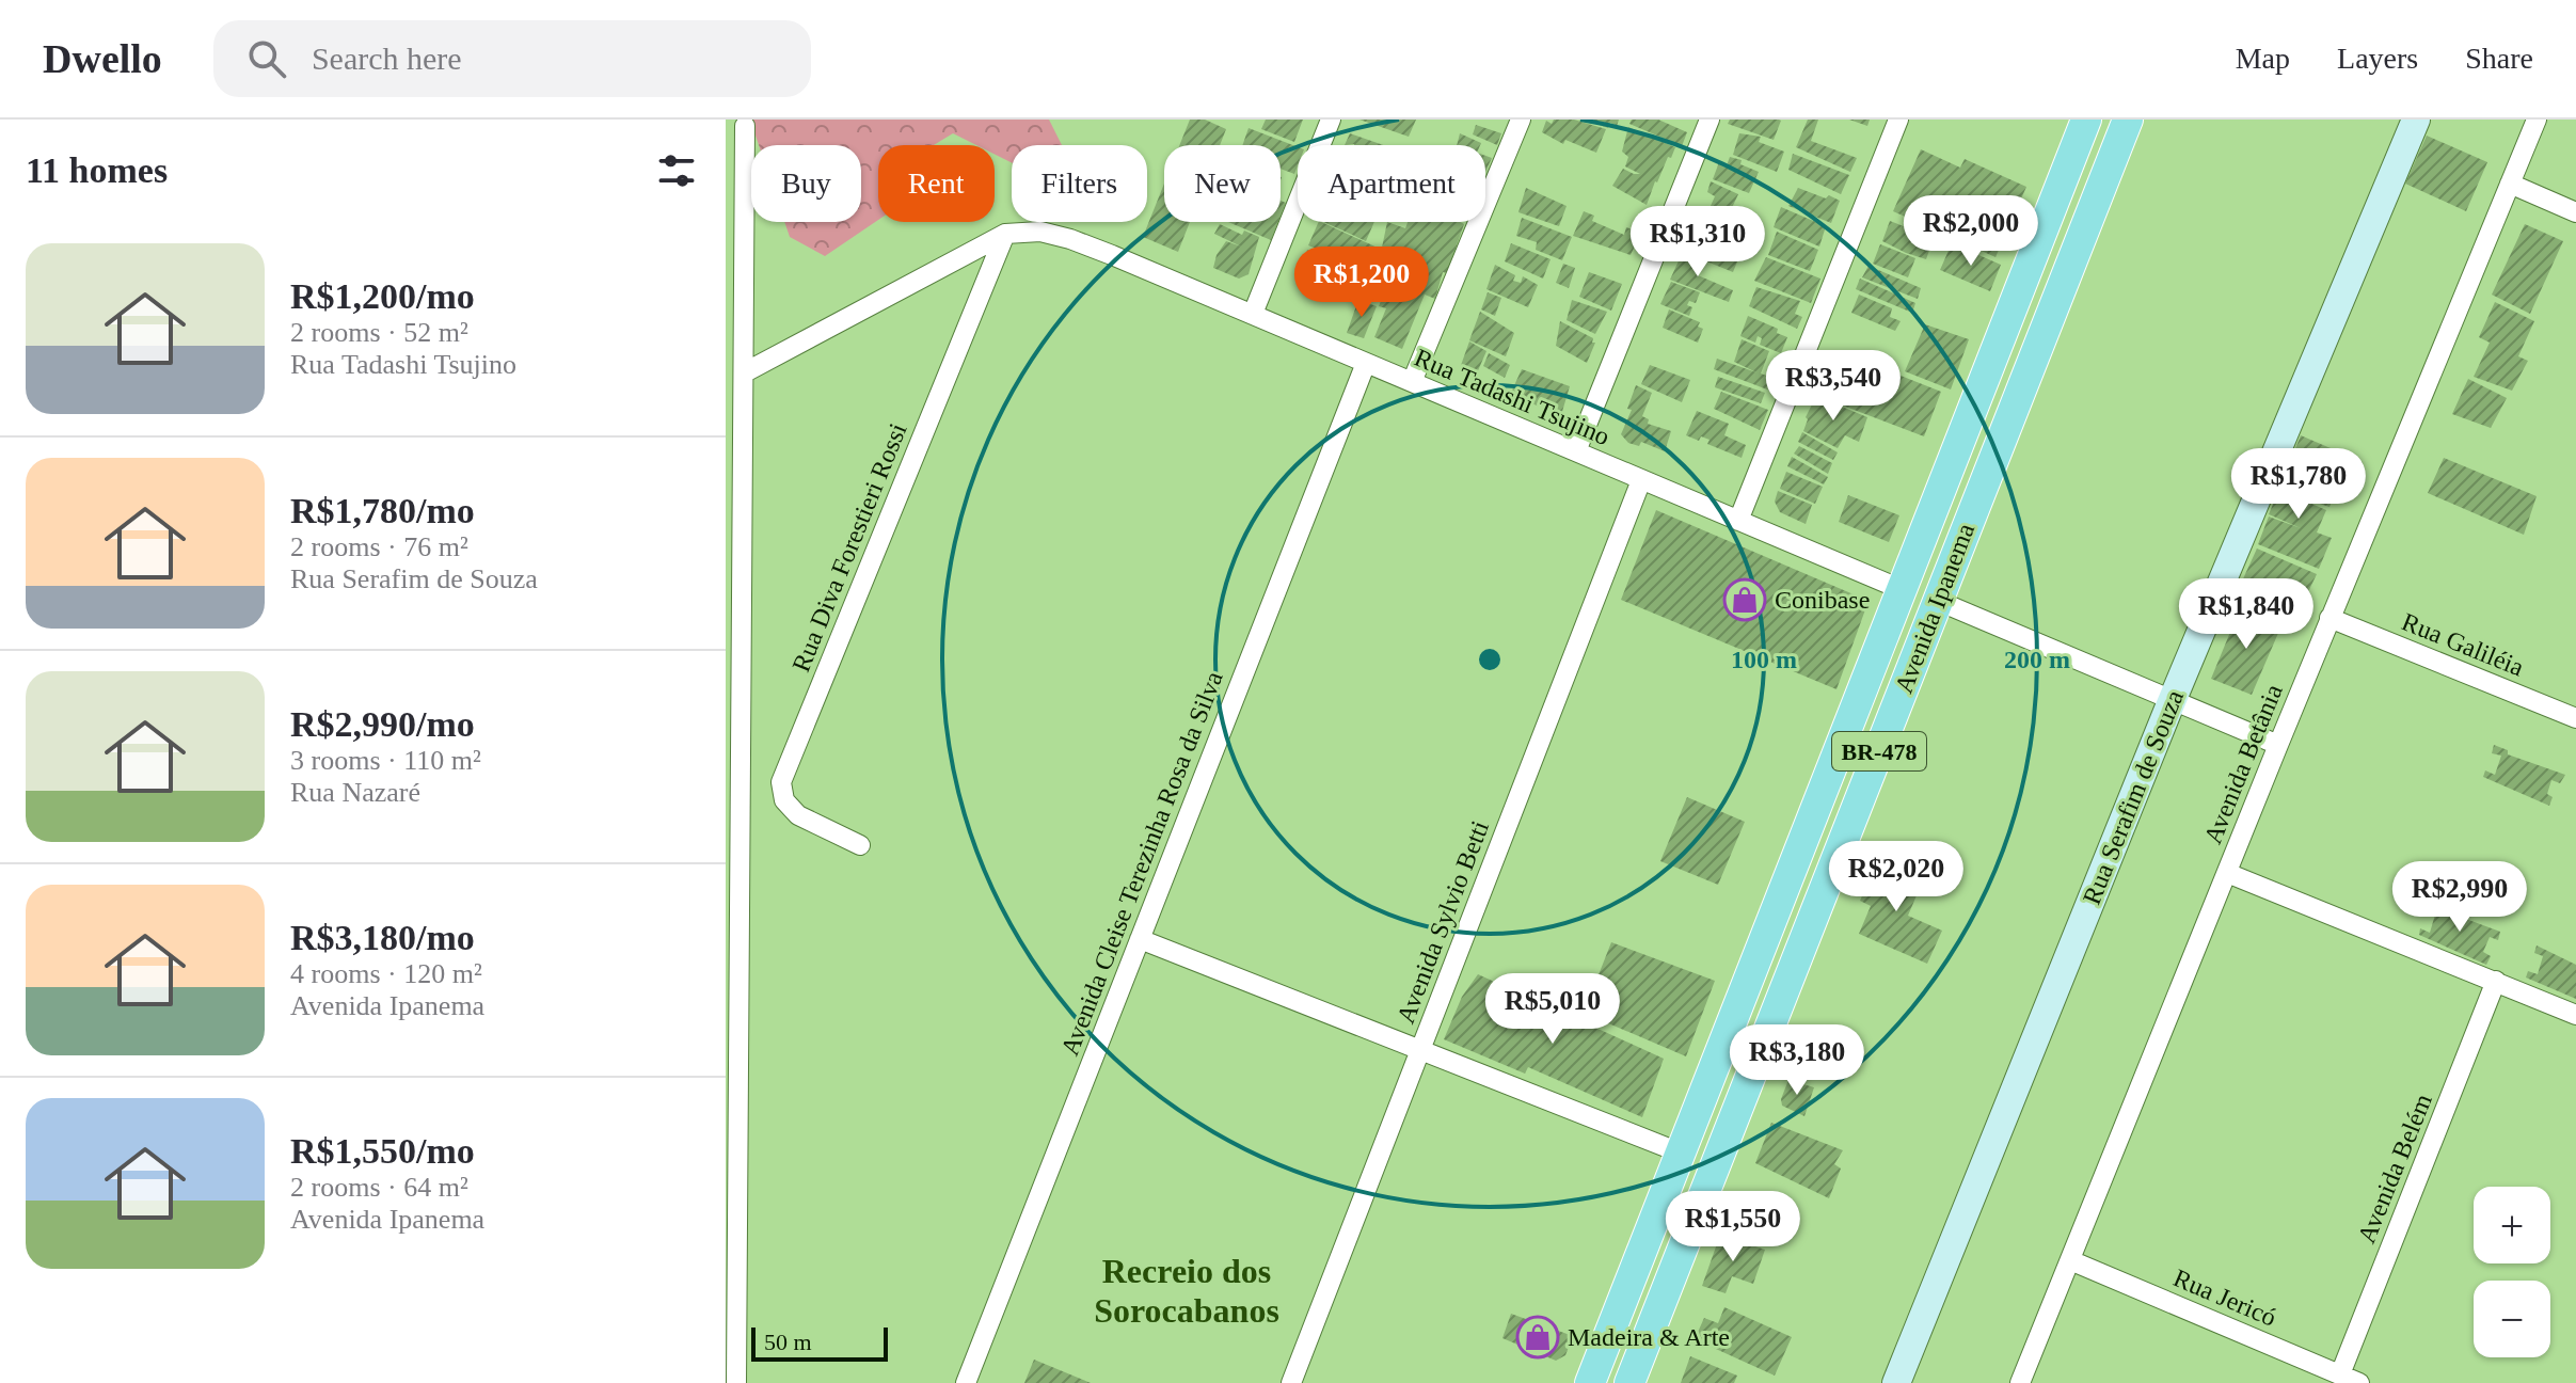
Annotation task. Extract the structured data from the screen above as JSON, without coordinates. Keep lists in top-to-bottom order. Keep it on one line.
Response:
{"streets":{"main road":["Avenida Ipanema","BR-478"],"street":["Rua Tadashi Tsujino","Rua Diva Forestieri Rossi","Rua Galiléia","Avenida Betânia","Rua Serafim de Souza","Avenida Cleise Terezinha Rosa da Silva","Avenida Sylvio Betti","Avenida Belém","Rua Jericó"]},"crossings":[["Rua Tadashi Tsujino","Rua Diva Forestieri Rossi"],["Rua Tadashi Tsujino","Avenida Ipanema"],["Rua Tadashi Tsujino","Avenida Cleise Terezinha Rosa da Silva"],["Rua Tadashi Tsujino","Avenida Sylvio Betti"],["Rua Galiléia","Avenida Betânia"],["Avenida Betânia","Rua Jericó"],["Avenida Belém","Rua Jericó"]],"districts":["Recreio dos Sorocabanos"],"places":{"shop":["Conibase","Madeira & Arte"]},"scale_bar":"50 m","page":{"header":"Dwello","search":"Search here","nav":["Map","Layers","Share"],"heading":"11 homes","chip":["Buy","Rent","Filters","New","Apartment"],"price":["R$2,000","R$1,310","R$1,200","R$3,540","R$1,780","R$1,840","R$2,020","R$2,990","R$5,010","R$3,180","R$1,550"],"list":[{"name":"R$1,200/mo","note":"2 rooms · 52 m² · Rua Tadashi Tsujino"},{"name":"R$1,780/mo","note":"2 rooms · 76 m² · Rua Serafim de Souza"},{"name":"R$2,990/mo","note":"3 rooms · 110 m² · Rua Nazaré"},{"name":"R$3,180/mo","note":"4 rooms · 120 m² · Avenida Ipanema"},{"name":"R$1,550/mo","note":"2 rooms · 64 m² · Avenida Ipanema"}],"map_buttons":["+","−"],"scale":"50 m"},"rings":["100 m","200 m"]}
